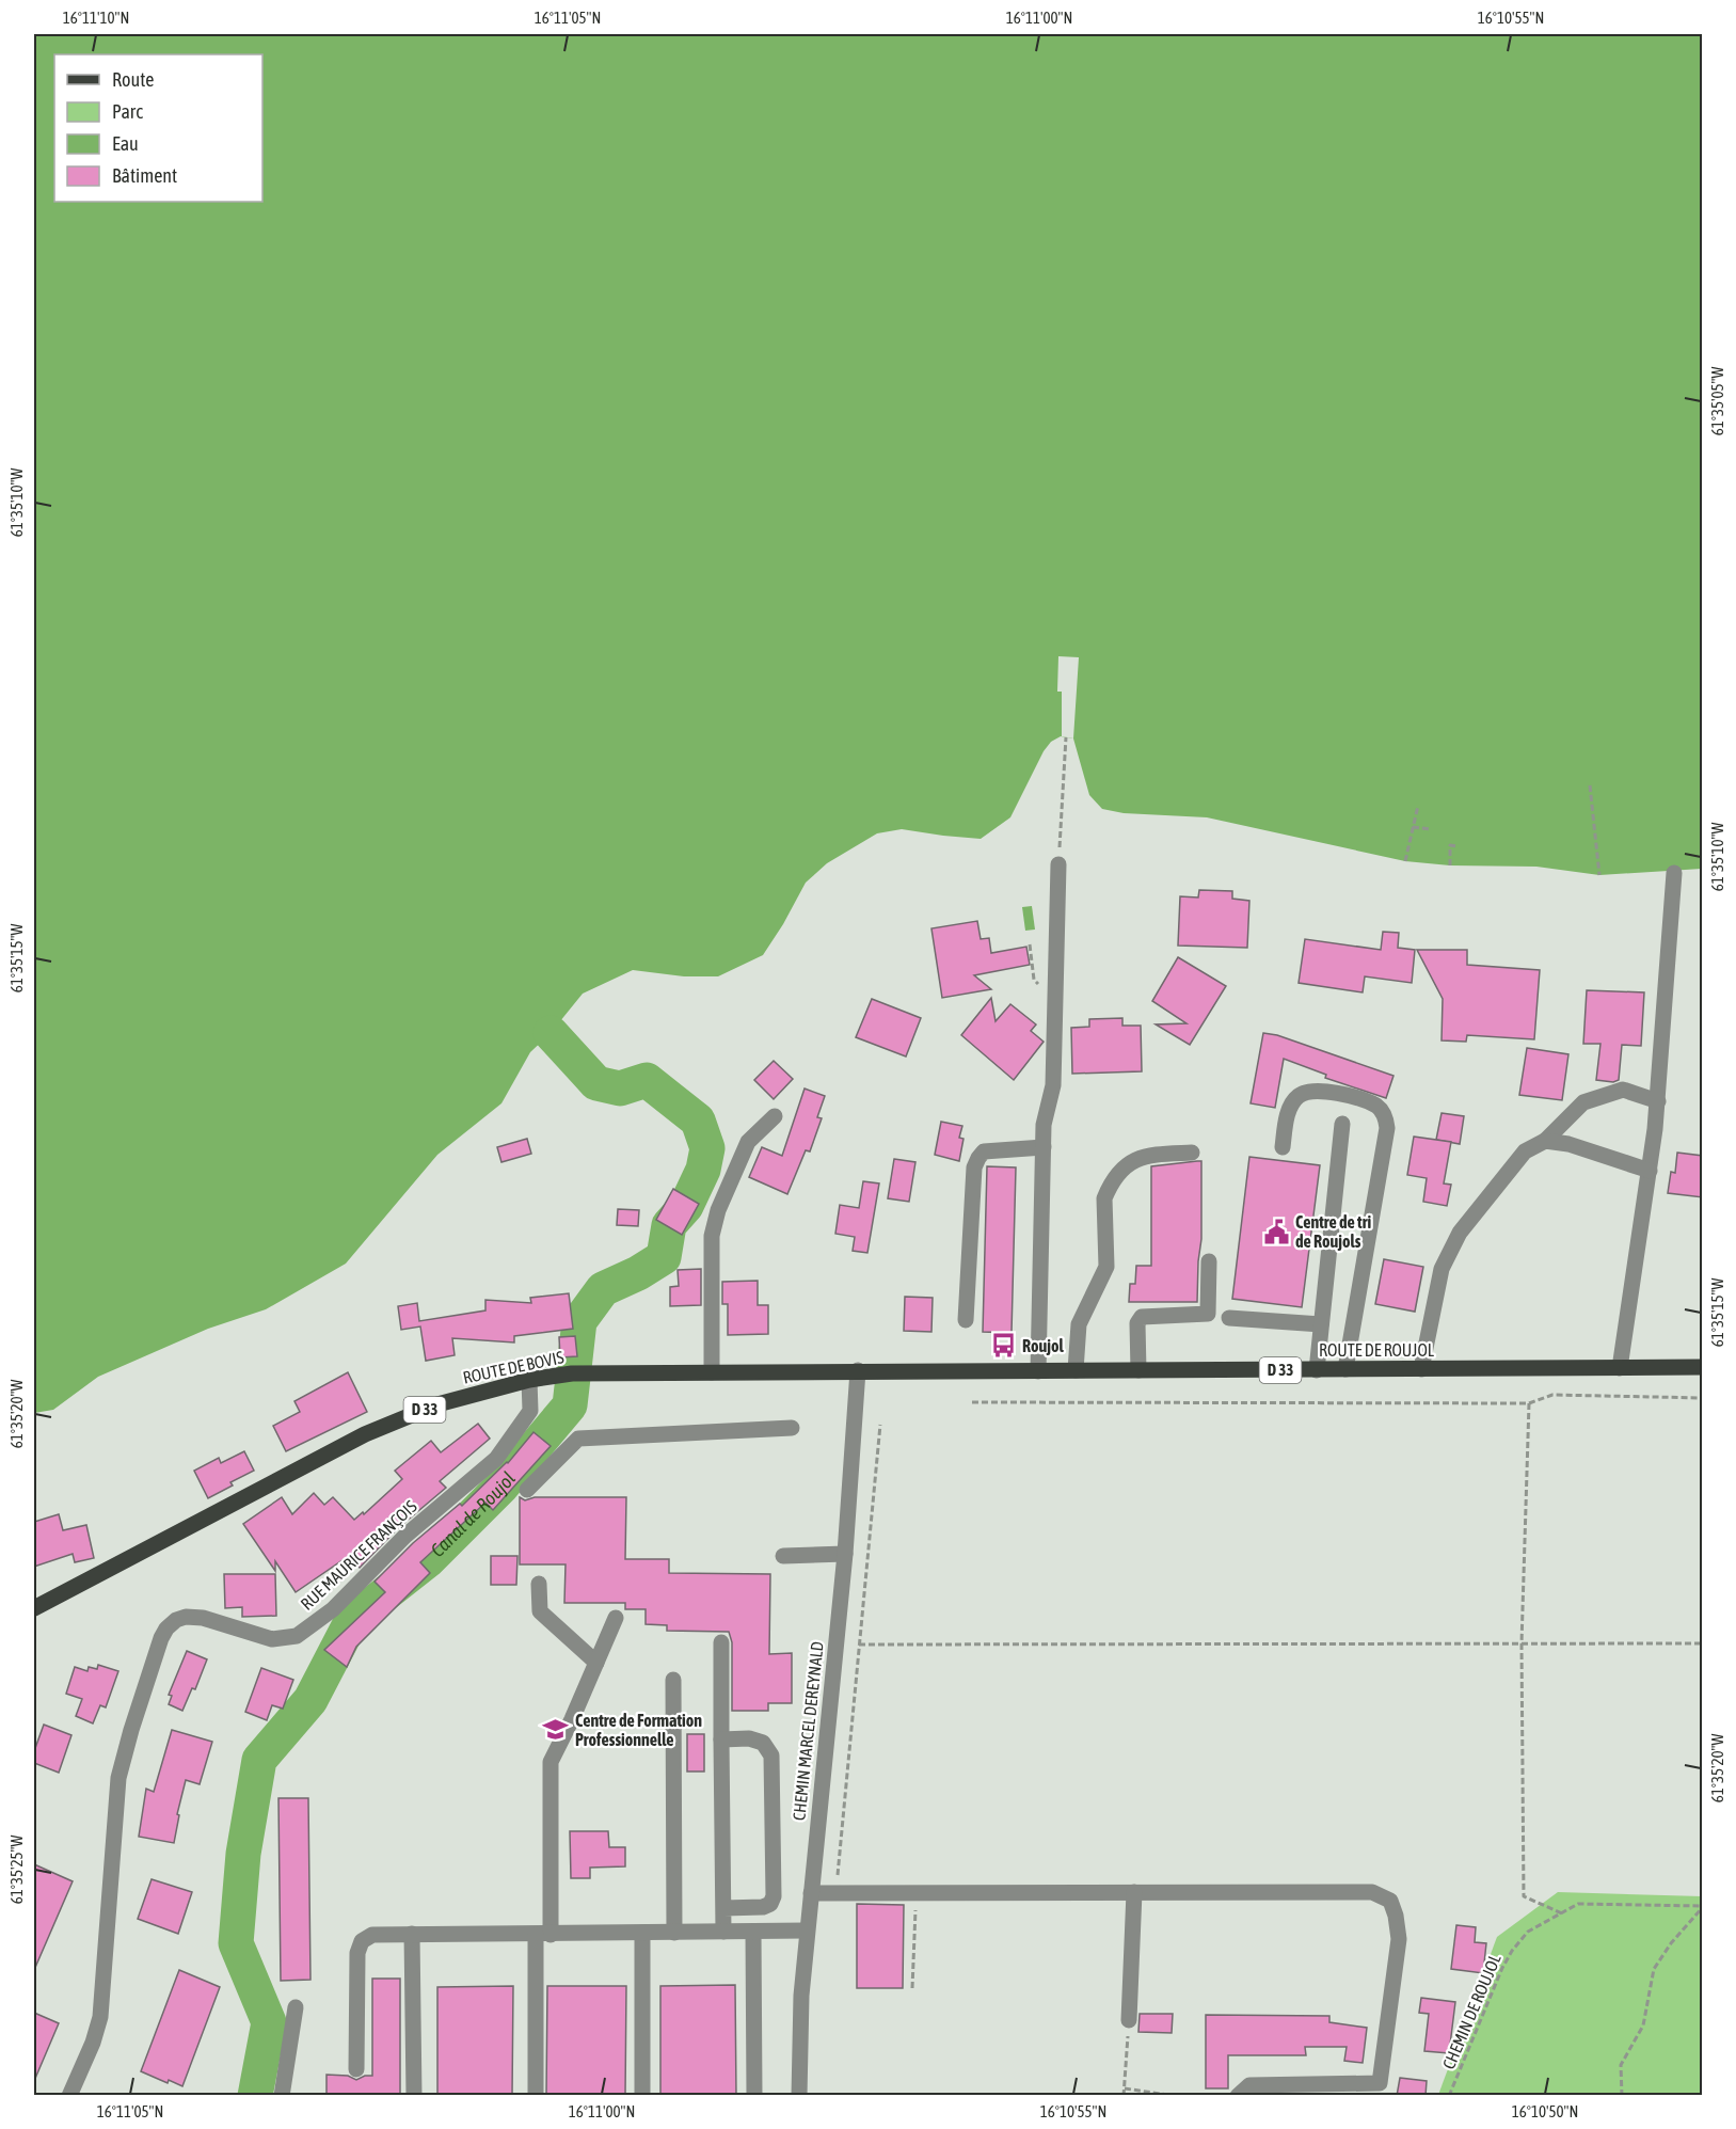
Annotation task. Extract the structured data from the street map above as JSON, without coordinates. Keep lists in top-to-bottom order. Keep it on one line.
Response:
{"streets":{"main road":["ROUTE DE ROUJOL","ROUTE DE BOVIS","D 33"],"street":["RUE MAURICE FRANÇOIS","CHEMIN MARCEL DEREYNALD"],"path":["CHEMIN DE ROUJOL"]},"crossings":[["ROUTE DE ROUJOL","ROUTE DE BOVIS"],["ROUTE DE ROUJOL","CHEMIN MARCEL DEREYNALD"],["ROUTE DE BOVIS","RUE MAURICE FRANÇOIS"],["ROUTE DE BOVIS","CHEMIN MARCEL DEREYNALD"]],"water":["Canal de Roujol"],"places":{"public building":["Centre de tri de Roujols"],"bus stop":["Roujol"],"school or university":["Centre de Formation Professionnelle"]},"legend":["Route","Parc","Eau","Bâtiment"],"coordinates":["16°11'10\"N","16°11'05\"N","16°11'00\"N","16°10'55\"N","61°35'05\"W","61°35'10\"W","61°35'15\"W","61°35'20\"W","61°35'25\"W","16°10'50\"N"]}
